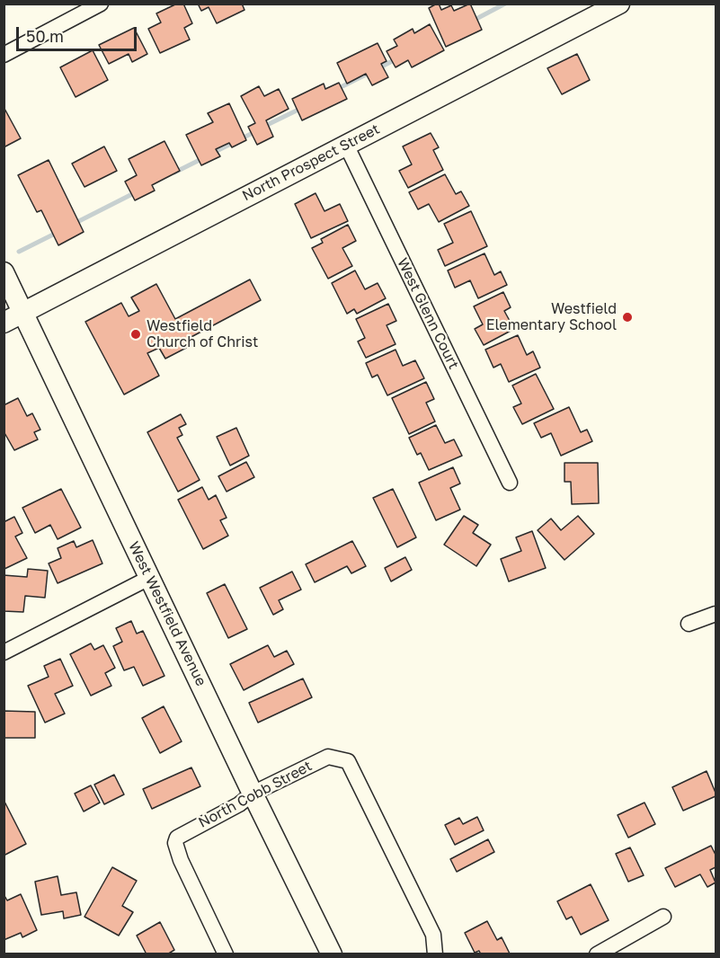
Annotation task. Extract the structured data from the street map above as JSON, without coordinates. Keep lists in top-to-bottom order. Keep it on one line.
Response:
{"streets":{"street":["North Prospect Street","West Glenn Court","West Westfield Avenue","North Cobb Street"]},"crossings":[["North Prospect Street","West Glenn Court"],["North Prospect Street","West Westfield Avenue"],["West Westfield Avenue","North Cobb Street"]],"places":["Westfield Elementary School","Westfield Church of Christ"],"scale_bar":"50 m"}
